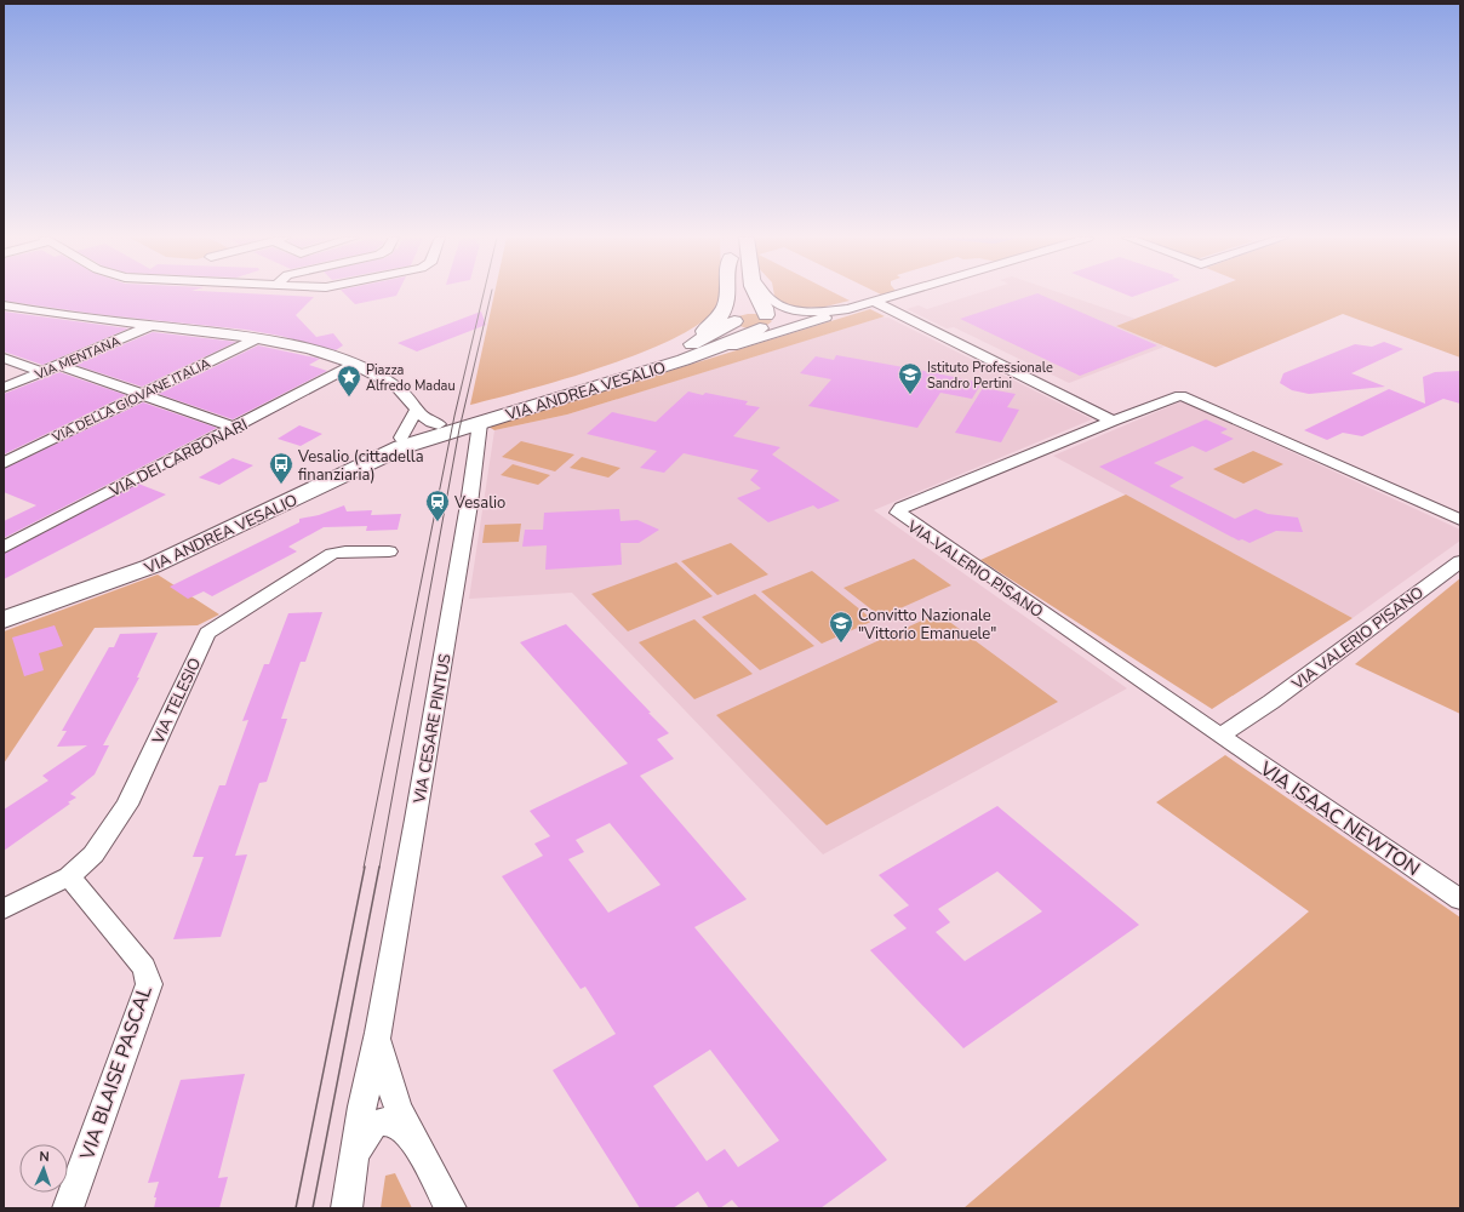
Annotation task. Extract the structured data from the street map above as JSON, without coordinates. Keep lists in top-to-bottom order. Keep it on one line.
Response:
{"streets":{"main road":["VIA ANDREA VESALIO"],"street":["VIA MENTANA","VIA DELLA GIOVANE ITALIA","VIA DEI CARBONARI","VIA VALERIO PISANO","VIA TELESIO","VIA CESARE PINTUS","VIA ISAAC NEWTON","VIA BLAISE PASCAL"]},"crossings":[["VIA ANDREA VESALIO","VIA CESARE PINTUS"],["VIA VALERIO PISANO","VIA ISAAC NEWTON"],["VIA TELESIO","VIA BLAISE PASCAL"]],"places":{"school or university":["Istituto Professionale Sandro Pertini","Convitto Nazionale \"Vittorio Emanuele\""],"place":["Piazza Alfredo Madau"],"bus stop":["Vesalio (cittadella finanziaria)"],"station":["Vesalio"]},"north":"top"}
